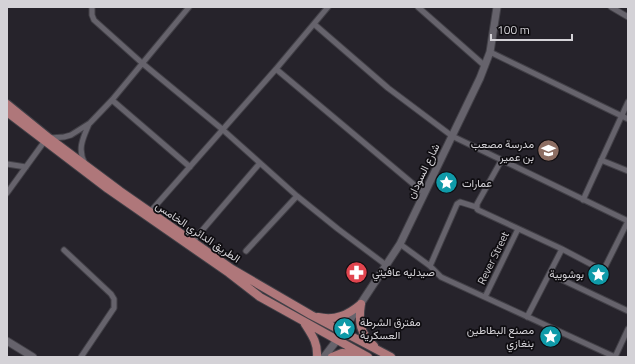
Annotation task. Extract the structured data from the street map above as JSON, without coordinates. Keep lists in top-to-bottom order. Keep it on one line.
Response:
{"streets":{"main road":["شارع السودان","الطريق الدائري الخامس"],"street":["Rever Street"]},"crossings":[["شارع السودان","الطريق الدائري الخامس"]],"places":{"school or university":["مدرسة مصعب بن عمير"],"place":["عمارات","بوشويبة","مفترق الشرطة العسكرية","مصنع البطاطين بنغازي"],"pharmacy":["صيدليه عافيتي"]},"scale_bar":"100 m"}
